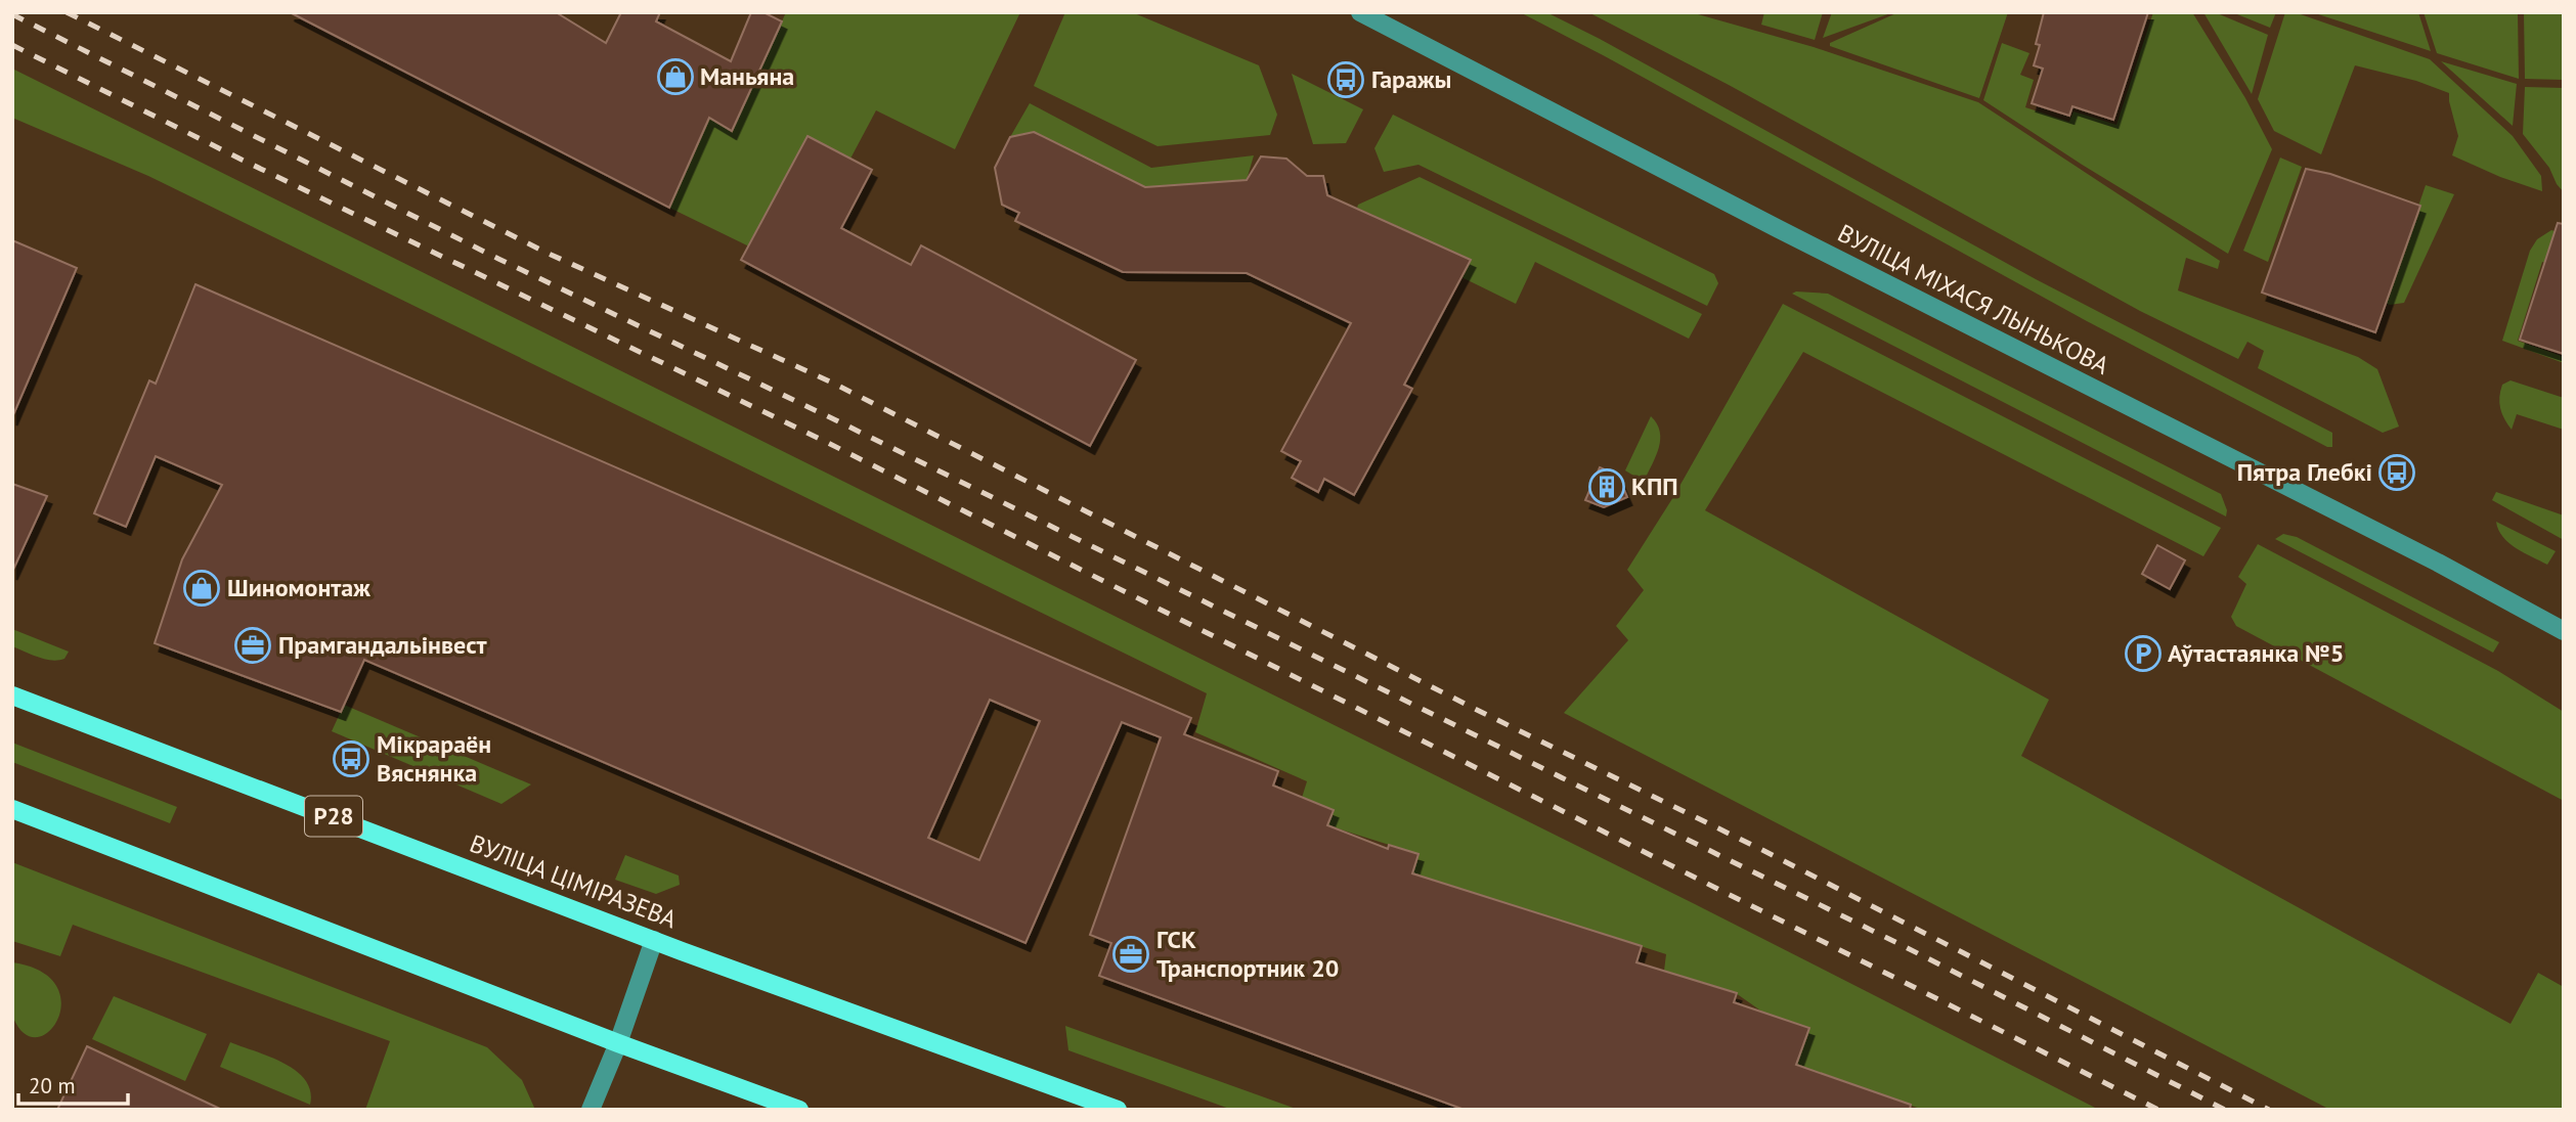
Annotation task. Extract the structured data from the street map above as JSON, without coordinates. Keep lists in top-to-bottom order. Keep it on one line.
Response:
{"streets":{"main road":["Р28","ВУЛІЦА ЦІМІРАЗЕВА"],"street":["ВУЛІЦА МІХАСЯ ЛЫНЬКОВА"]},"places":{"shop":["Маньяна","Шиномонтаж"],"bus stop":["Гаражы","Пятра Глебкі","Мікрараён Вяснянка"],"building":["КПП"],"office":["Прамгандальінвест","ГСК Транспортник 20"],"parking":["Аўтастаянка №5"]},"scale_bar":"20 m"}
